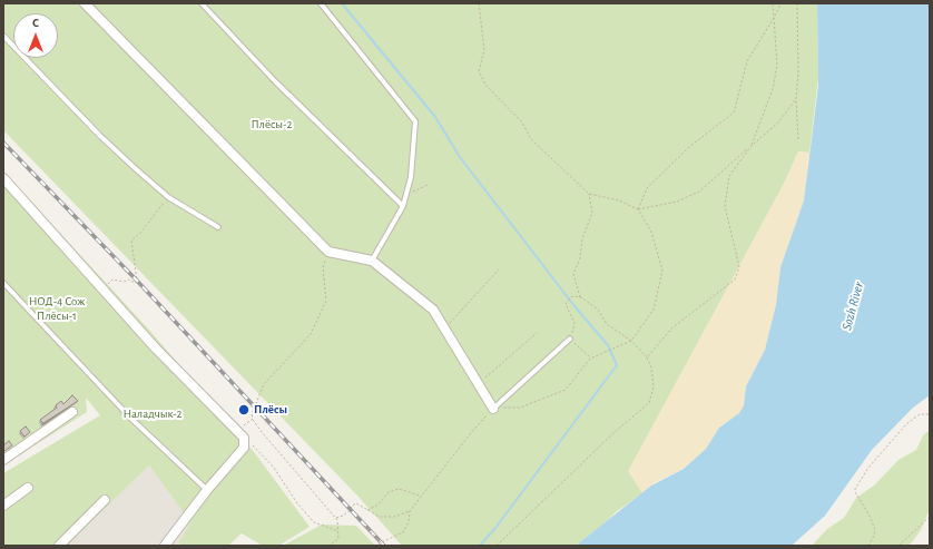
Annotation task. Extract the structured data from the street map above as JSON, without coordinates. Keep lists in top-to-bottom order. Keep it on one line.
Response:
{"water":["Sozh River"],"parks":["Плёсы-2","НОД-4 Сож Плёсы-1","Наладчык-2"],"places":["Плёсы"],"north":"top"}
